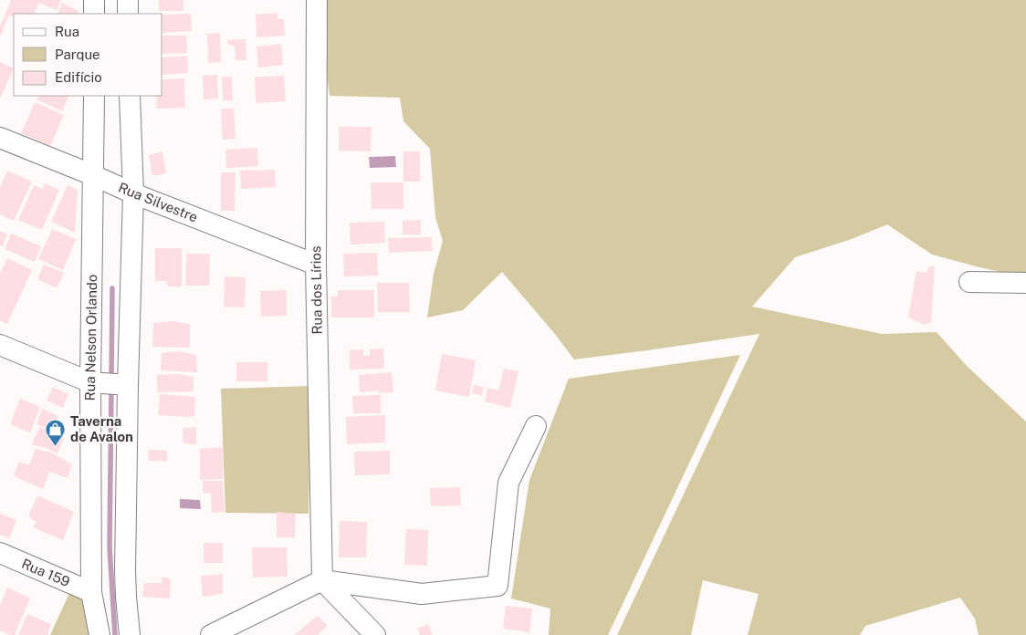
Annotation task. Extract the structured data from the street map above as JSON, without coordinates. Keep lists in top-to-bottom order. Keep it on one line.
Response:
{"streets":{"street":["Rua Silvestre","Rua dos Lírios","Rua Nelson Orlando","Rua 159"]},"crossings":[["Rua Silvestre","Rua dos Lírios"],["Rua Silvestre","Rua Nelson Orlando"],["Rua Nelson Orlando","Rua 159"]],"places":{"shop":["Taverna de Avalon"]},"legend":["Rua","Parque","Edifício"]}
